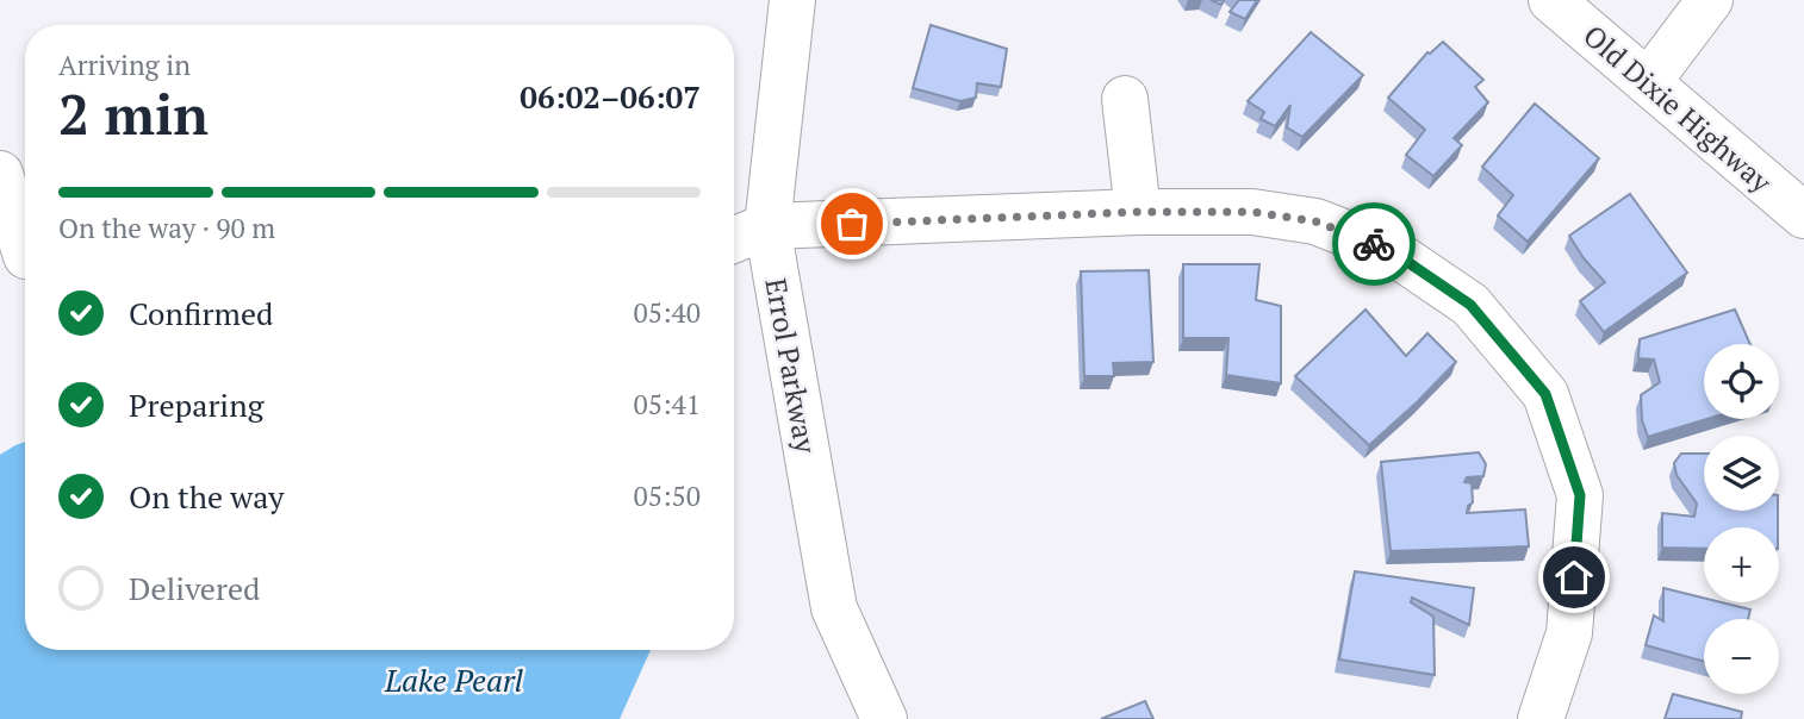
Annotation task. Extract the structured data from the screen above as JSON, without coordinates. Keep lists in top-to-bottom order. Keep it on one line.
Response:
{"streets":{"street":["Old Dixie Highway","Errol Parkway"]},"water":["Lake Pearl"],"page":{"heading":["2 min","Arriving in","06:02–06:07"],"bar":"On the way · 90 m","list":[["Confirmed","05:40"],["Preparing","05:41"],["On the way","05:50"],"Delivered"],"map_buttons":["+","−"]}}
